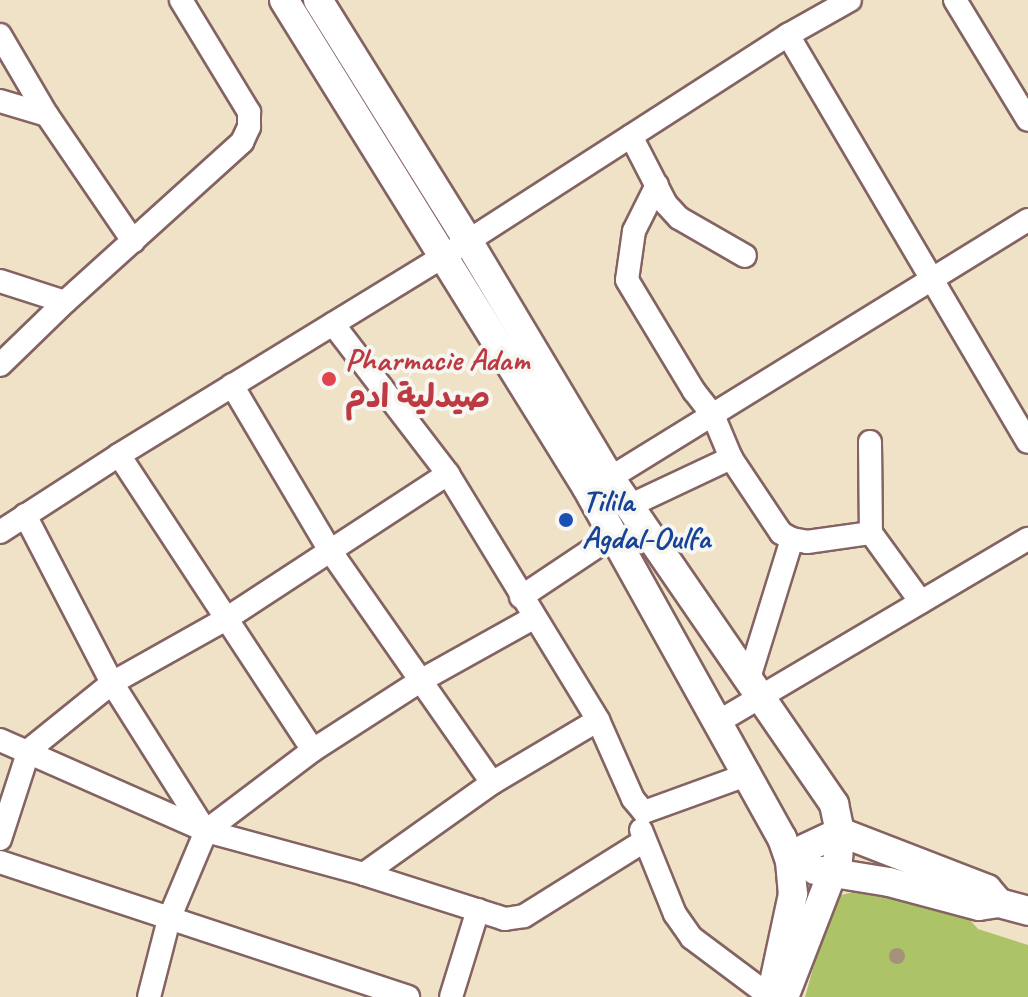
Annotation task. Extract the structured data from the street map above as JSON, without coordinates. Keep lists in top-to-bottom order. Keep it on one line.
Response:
{"places":["Pharmacie Adam صيدلية ادم","Tilila Agdal-Oulfa"]}
